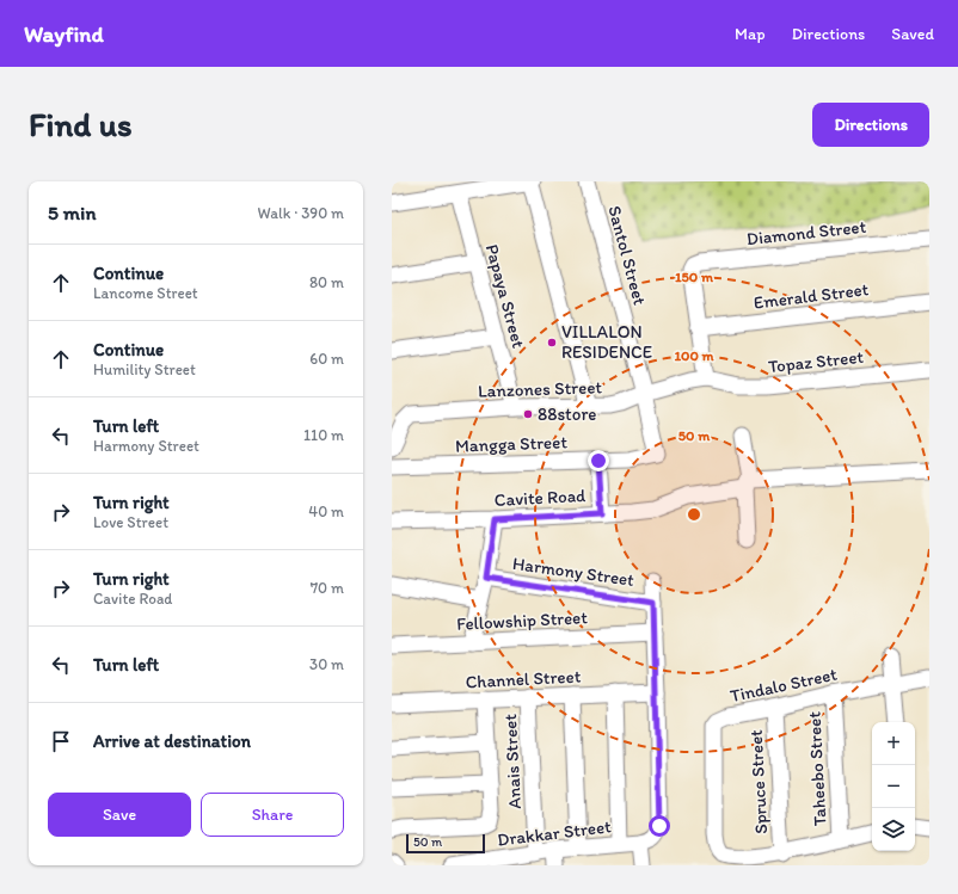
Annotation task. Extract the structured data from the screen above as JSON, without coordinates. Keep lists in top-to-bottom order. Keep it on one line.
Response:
{"streets":{"street":["Diamond Street","Santol Street","Papaya Street","Emerald Street","Topaz Street","Lanzones Street","Mangga Street","Cavite Road","Harmony Street","Fellowship Street","Channel Street","Tindalo Street","Anais Street","Taheebo Street","Spruce Street","Drakkar Street"]},"crossings":[["Diamond Street","Emerald Street"],["Santol Street","Lanzones Street"],["Santol Street","Mangga Street"],["Papaya Street","Lanzones Street"],["Topaz Street","Lanzones Street"],["Lanzones Street","Mangga Street"],["Channel Street","Anais Street"],["Channel Street","Drakkar Street"],["Tindalo Street","Taheebo Street"],["Tindalo Street","Spruce Street"],["Anais Street","Drakkar Street"]],"places":["VILLALON RESIDENCE","88store"],"scale_bar":"50 m","page":{"header":"Wayfind","nav":["Map","Directions","Saved"],"buttons":["Directions",["Save","Share"]],"title":"Find us","heading":["5 min","Walk · 390 m"],"list":[["Continue","Lancome Street","80 m"],["Continue","Humility Street","60 m"],["Turn left","Harmony Street","110 m"],["Turn right","Love Street","40 m"],["Turn right","Cavite Road","70 m"],["Turn left","30 m"],"Arrive at destination"],"map_buttons":["+","−"],"scale":"50 m"},"rings":["150 m","100 m","50 m"]}
